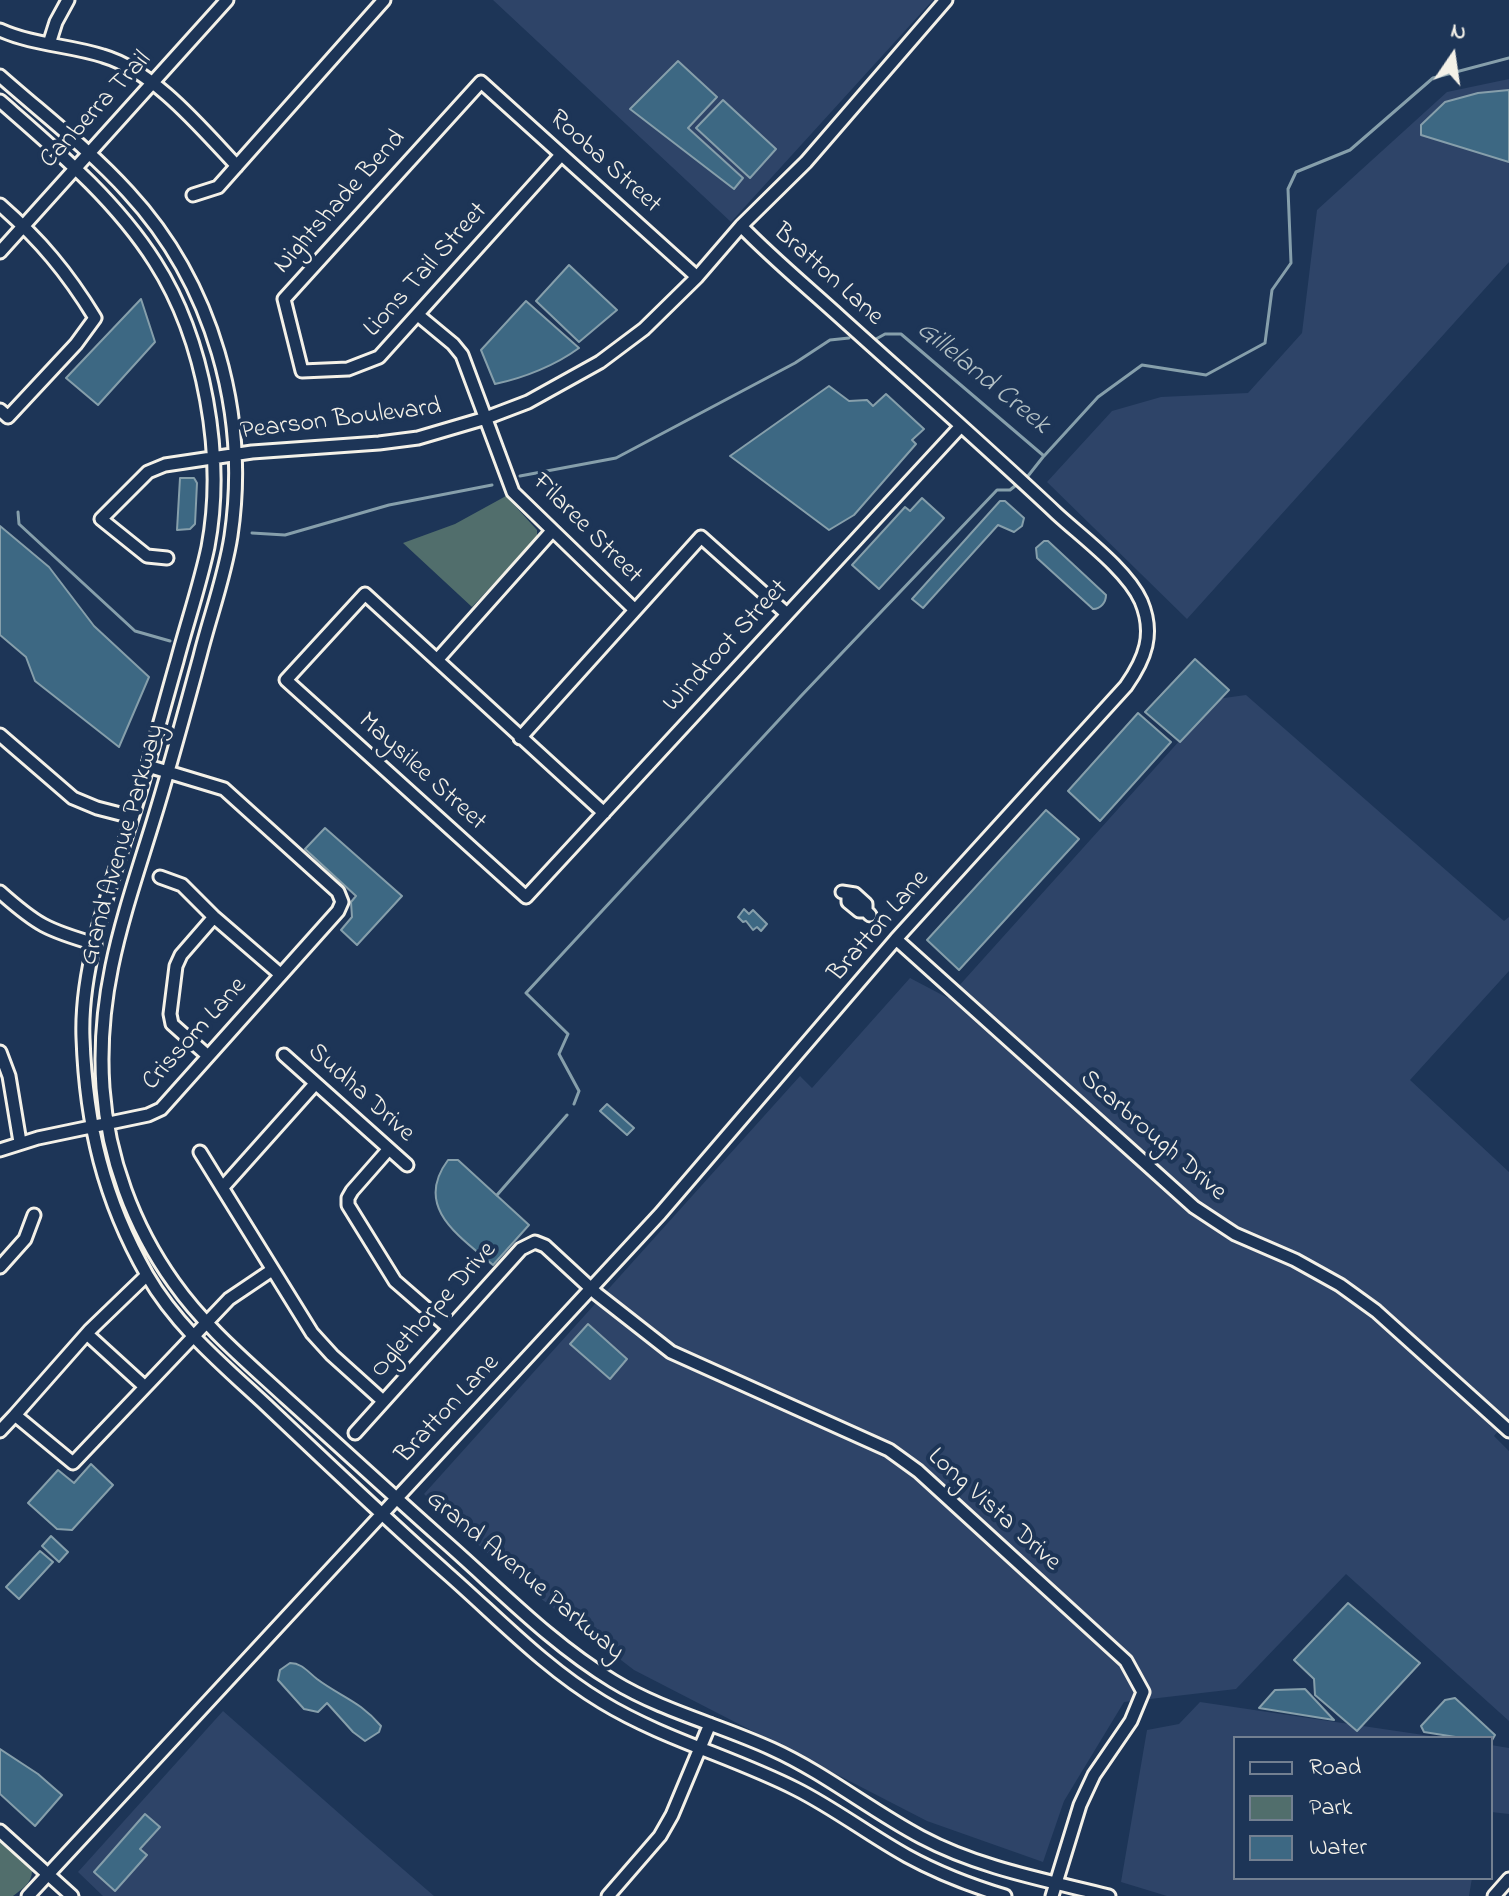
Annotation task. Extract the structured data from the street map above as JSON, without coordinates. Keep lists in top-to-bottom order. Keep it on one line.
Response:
{"streets":{"street":["Canberra Trail","Rooba Street","Nightshade Bend","Lions Tail Street","Bratton Lane","Pearson Boulevard","Filaree Street","Windroot Street","Maysilee Street","Grand Avenue Parkway","Crissom Lane","Sudha Drive","Scarbrough Drive","Oglethorpe Drive","Long Vista Drive"]},"crossings":[["Canberra Trail","Grand Avenue Parkway"],["Rooba Street","Nightshade Bend"],["Rooba Street","Lions Tail Street"],["Rooba Street","Pearson Boulevard"],["Nightshade Bend","Lions Tail Street"],["Lions Tail Street","Filaree Street"],["Bratton Lane","Pearson Boulevard"],["Bratton Lane","Windroot Street"],["Bratton Lane","Grand Avenue Parkway"],["Bratton Lane","Scarbrough Drive"],["Bratton Lane","Oglethorpe Drive"],["Bratton Lane","Long Vista Drive"],["Pearson Boulevard","Filaree Street"],["Pearson Boulevard","Grand Avenue Parkway"],["Windroot Street","Maysilee Street"],["Grand Avenue Parkway","Crissom Lane"],["Grand Avenue Parkway","Long Vista Drive"],["Oglethorpe Drive","Long Vista Drive"]],"water":["Gilleland Creek"],"legend":["Road","Park","Water"],"north":"top"}
